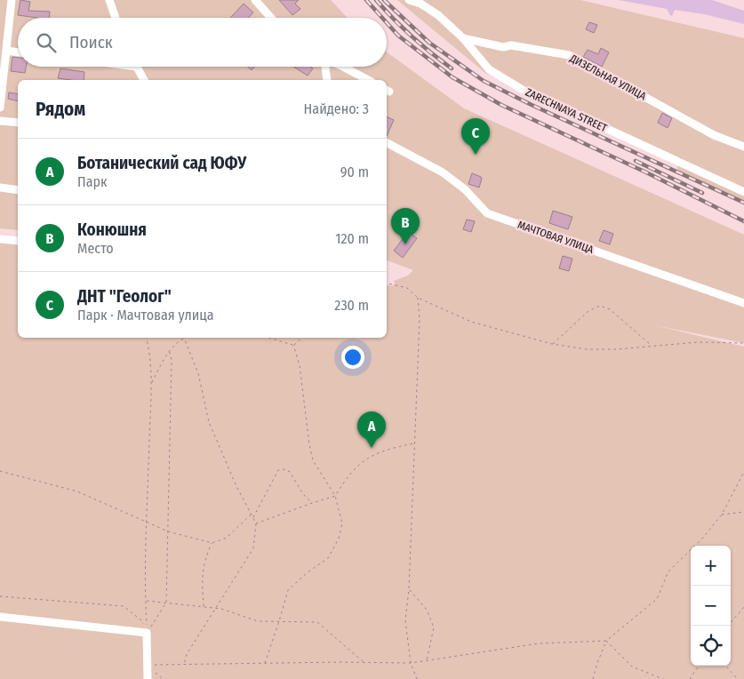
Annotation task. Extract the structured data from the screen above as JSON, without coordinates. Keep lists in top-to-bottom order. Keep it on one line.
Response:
{"streets":{"street":["ДИЗЕЛЬНАЯ УЛИЦА","ZARECHNAYA STREET","МАЧТОВАЯ УЛИЦА"]},"crossings":[["ДИЗЕЛЬНАЯ УЛИЦА","ZARECHNAYA STREET"]],"page":{"search":"Поиск","heading":["Рядом","Найдено: 3"],"pins":["C","B","A"],"list":[{"mark":"A","name":"Ботанический сад ЮФУ","note":"Парк","value":"90 m"},{"mark":"B","name":"Конюшня","note":"Место","value":"120 m"},{"mark":"C","name":"ДНТ \"Геолог\"","note":"Парк · Мачтовая улица","value":"230 m"}],"map_buttons":["+","−"]}}
